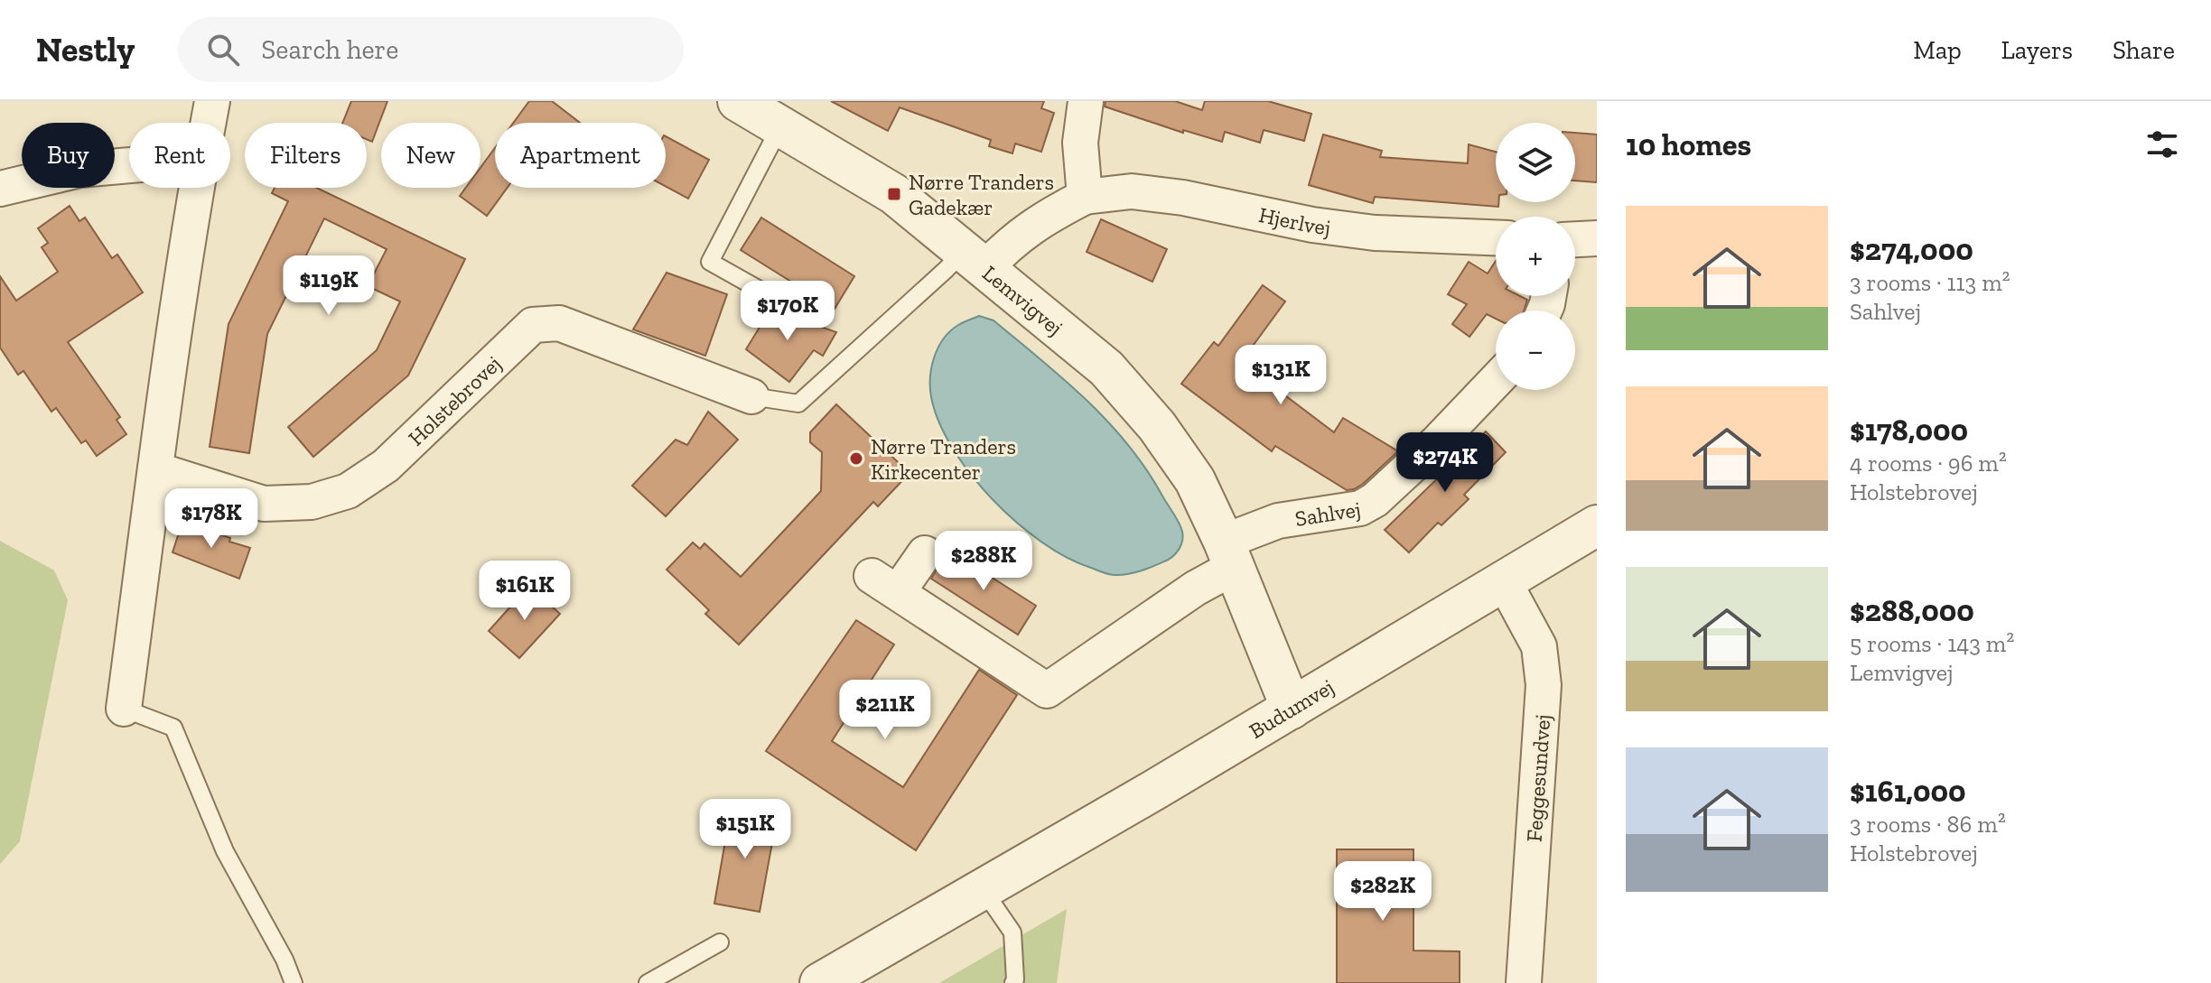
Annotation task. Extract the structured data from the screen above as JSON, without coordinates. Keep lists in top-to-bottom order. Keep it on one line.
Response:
{"streets":{"street":["Hjerlvej","Lemvigvej","Holstebrovej","Sahlvej","Budumvej","Feggesundvej"]},"crossings":[["Hjerlvej","Lemvigvej"],["Lemvigvej","Sahlvej"],["Lemvigvej","Budumvej"],["Budumvej","Feggesundvej"]],"places":{"transit":["Nørre Tranders Gadekær"],"other":["Nørre Tranders Kirkecenter"]},"page":{"header":"Nestly","search":"Search here","nav":["Map","Layers","Share"],"heading":"10 homes","map_buttons":["+","−"],"chip":["Buy","Rent","Filters","New","Apartment"],"list":[{"name":"$274,000","note":"3 rooms · 113 m² · Sahlvej"},{"name":"$178,000","note":"4 rooms · 96 m² · Holstebrovej"},{"name":"$288,000","note":"5 rooms · 143 m² · Lemvigvej"},{"name":"$161,000","note":"3 rooms · 86 m² · Holstebrovej"}],"price":["$119K","$170K","$131K","$274K","$178K","$288K","$161K","$211K","$151K","$282K"]}}
